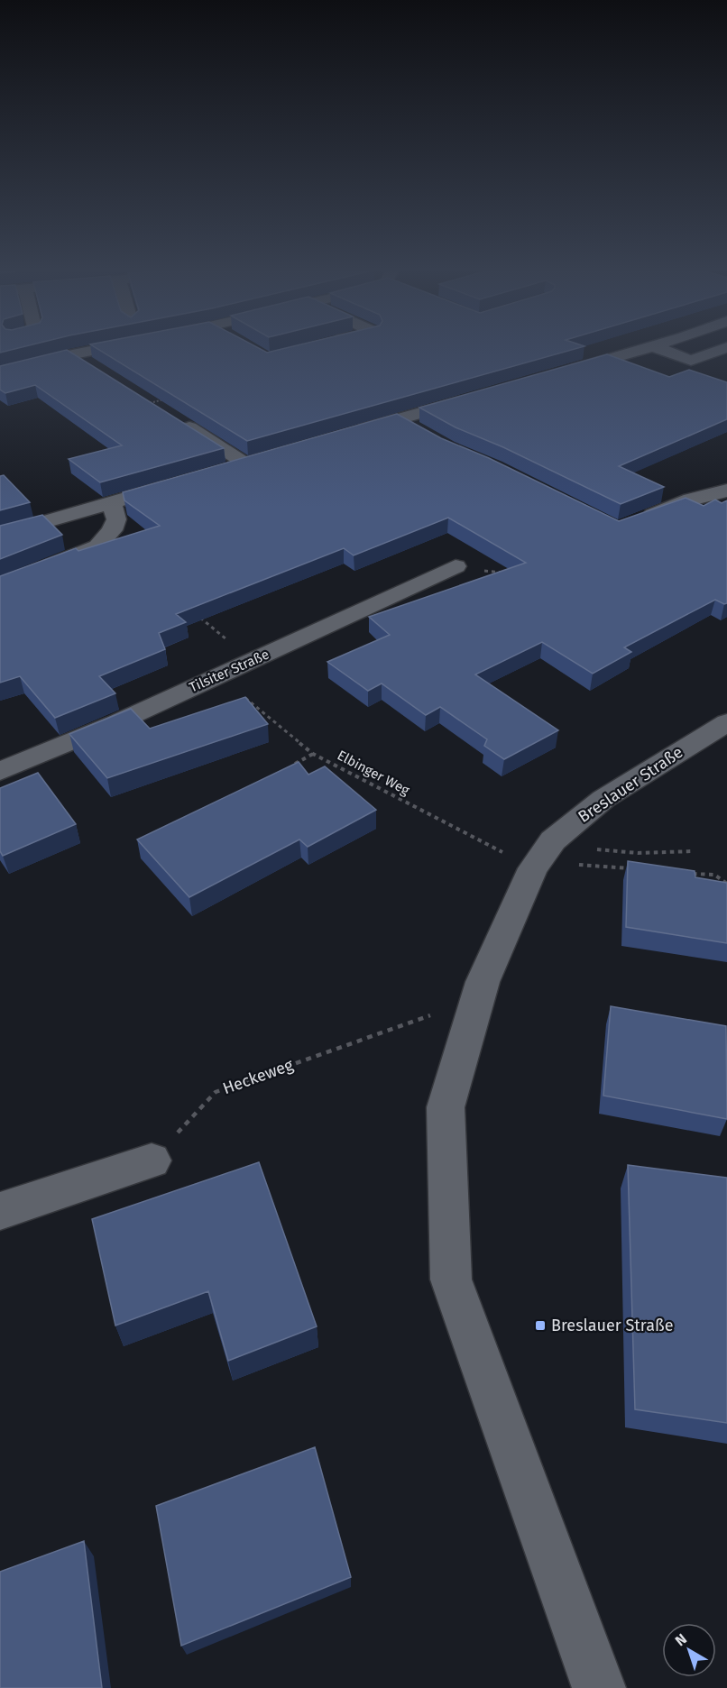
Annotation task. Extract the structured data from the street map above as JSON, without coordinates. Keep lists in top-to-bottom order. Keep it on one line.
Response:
{"streets":{"street":["Tilsiter Straße","Breslauer Straße"],"path":["Elbinger Weg","Heckeweg"]},"crossings":[["Tilsiter Straße","Elbinger Weg"],["Elbinger Weg","Breslauer Straße"],["Breslauer Straße","Heckeweg"]],"places":{"transit":["Breslauer Straße"]},"north":"top left"}
